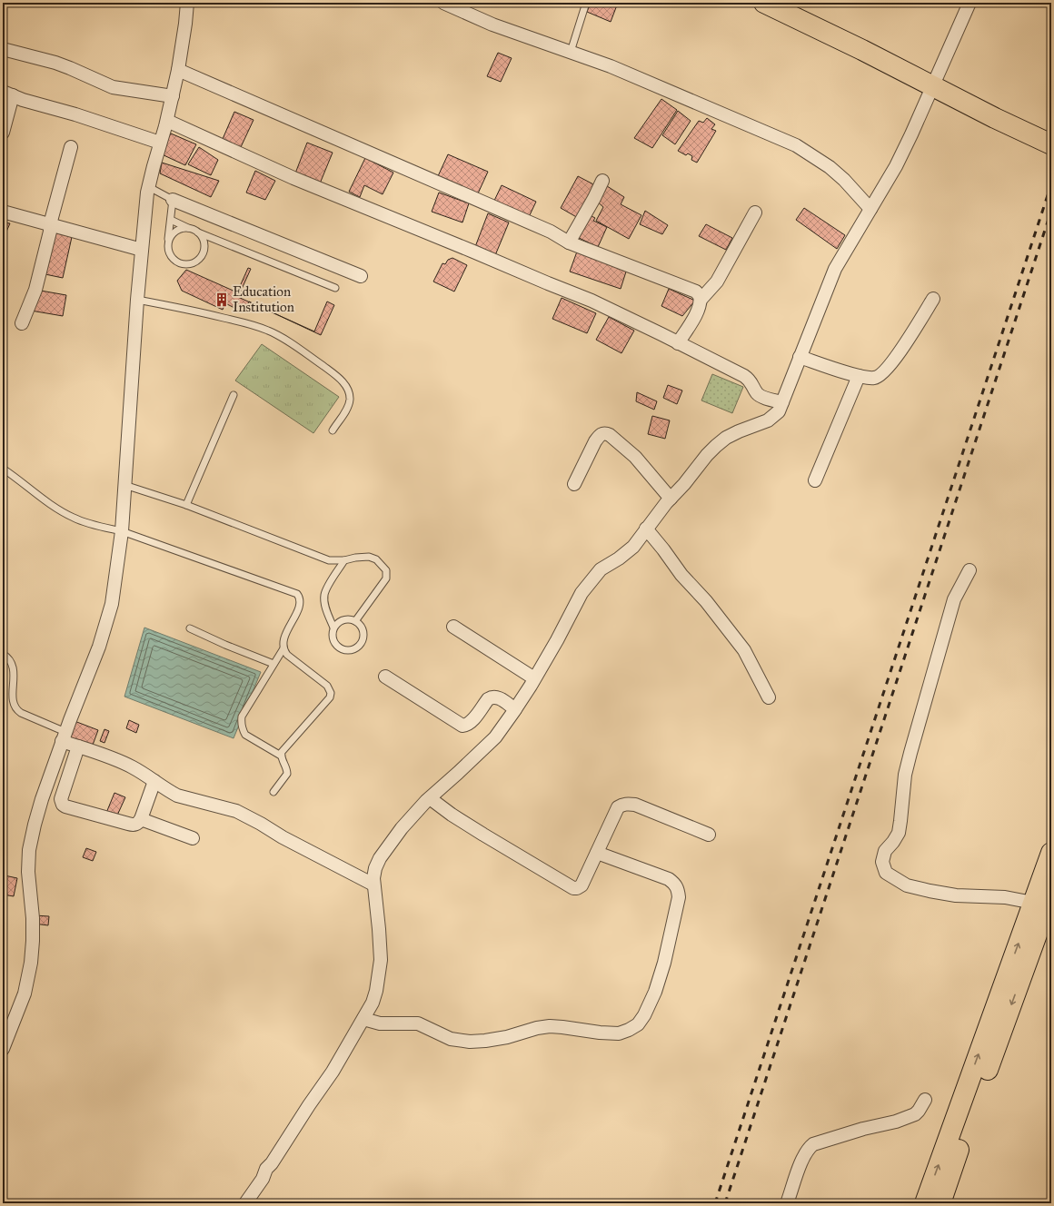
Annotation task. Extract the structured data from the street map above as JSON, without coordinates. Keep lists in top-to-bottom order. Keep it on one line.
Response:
{"places":{"building":["Education Institution"]}}
